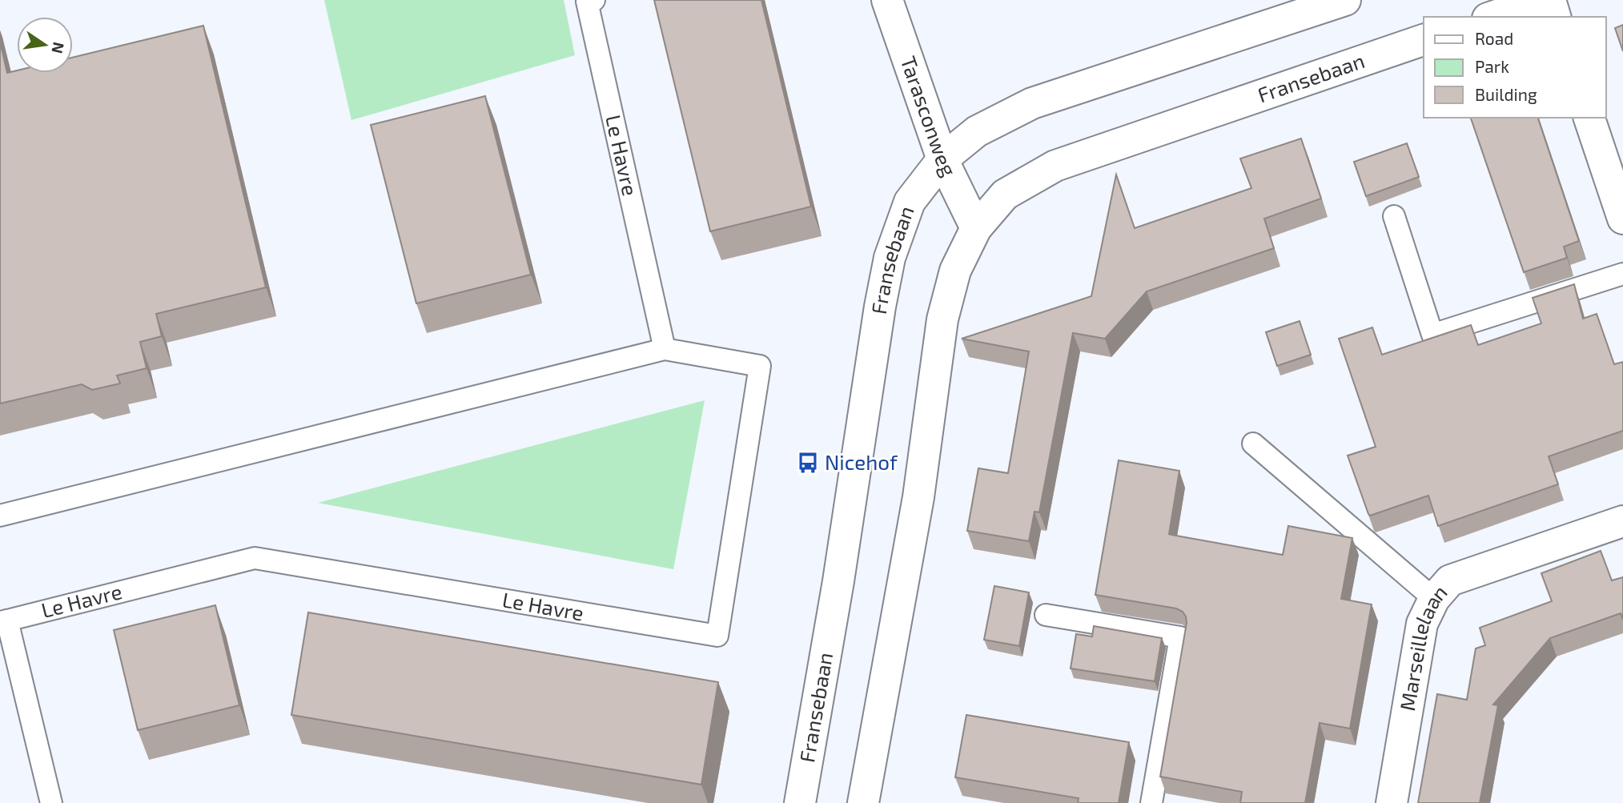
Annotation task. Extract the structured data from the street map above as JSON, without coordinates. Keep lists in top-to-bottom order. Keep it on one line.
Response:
{"streets":{"street":["Fransebaan","Tarasconweg","Marseillelaan"],"lane":["Le Havre"]},"crossings":[["Fransebaan","Tarasconweg"]],"places":{"bus stop":["Nicehof"]},"legend":["Road","Park","Building"],"north":"right"}
